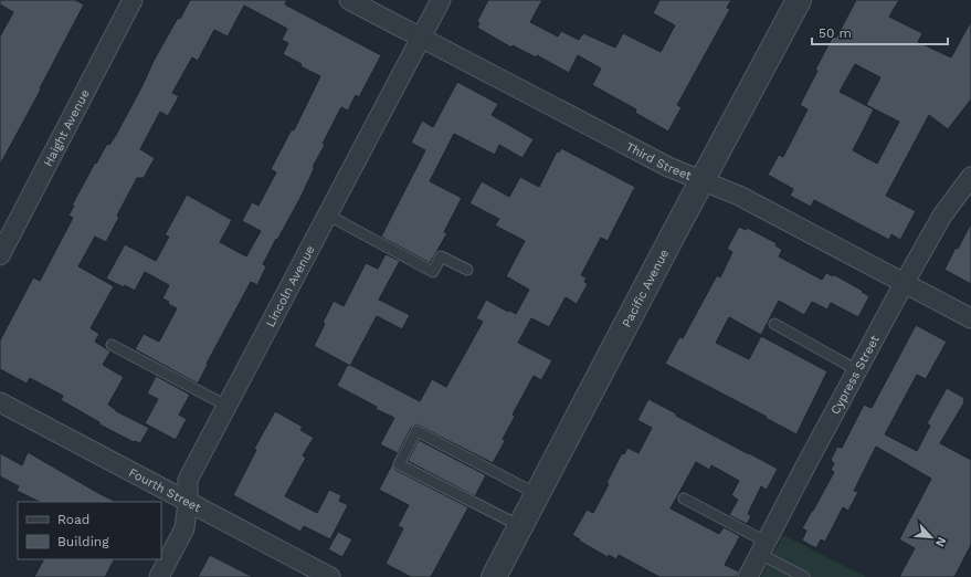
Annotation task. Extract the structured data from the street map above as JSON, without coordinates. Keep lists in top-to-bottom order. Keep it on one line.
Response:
{"streets":{"street":["Haight Avenue","Third Street","Lincoln Avenue","Pacific Avenue","Cypress Street","Fourth Street"]},"crossings":[["Third Street","Lincoln Avenue"],["Third Street","Pacific Avenue"],["Third Street","Cypress Street"],["Lincoln Avenue","Fourth Street"]],"legend":["Road","Building"],"scale_bar":"50 m","north":"bottom right"}
